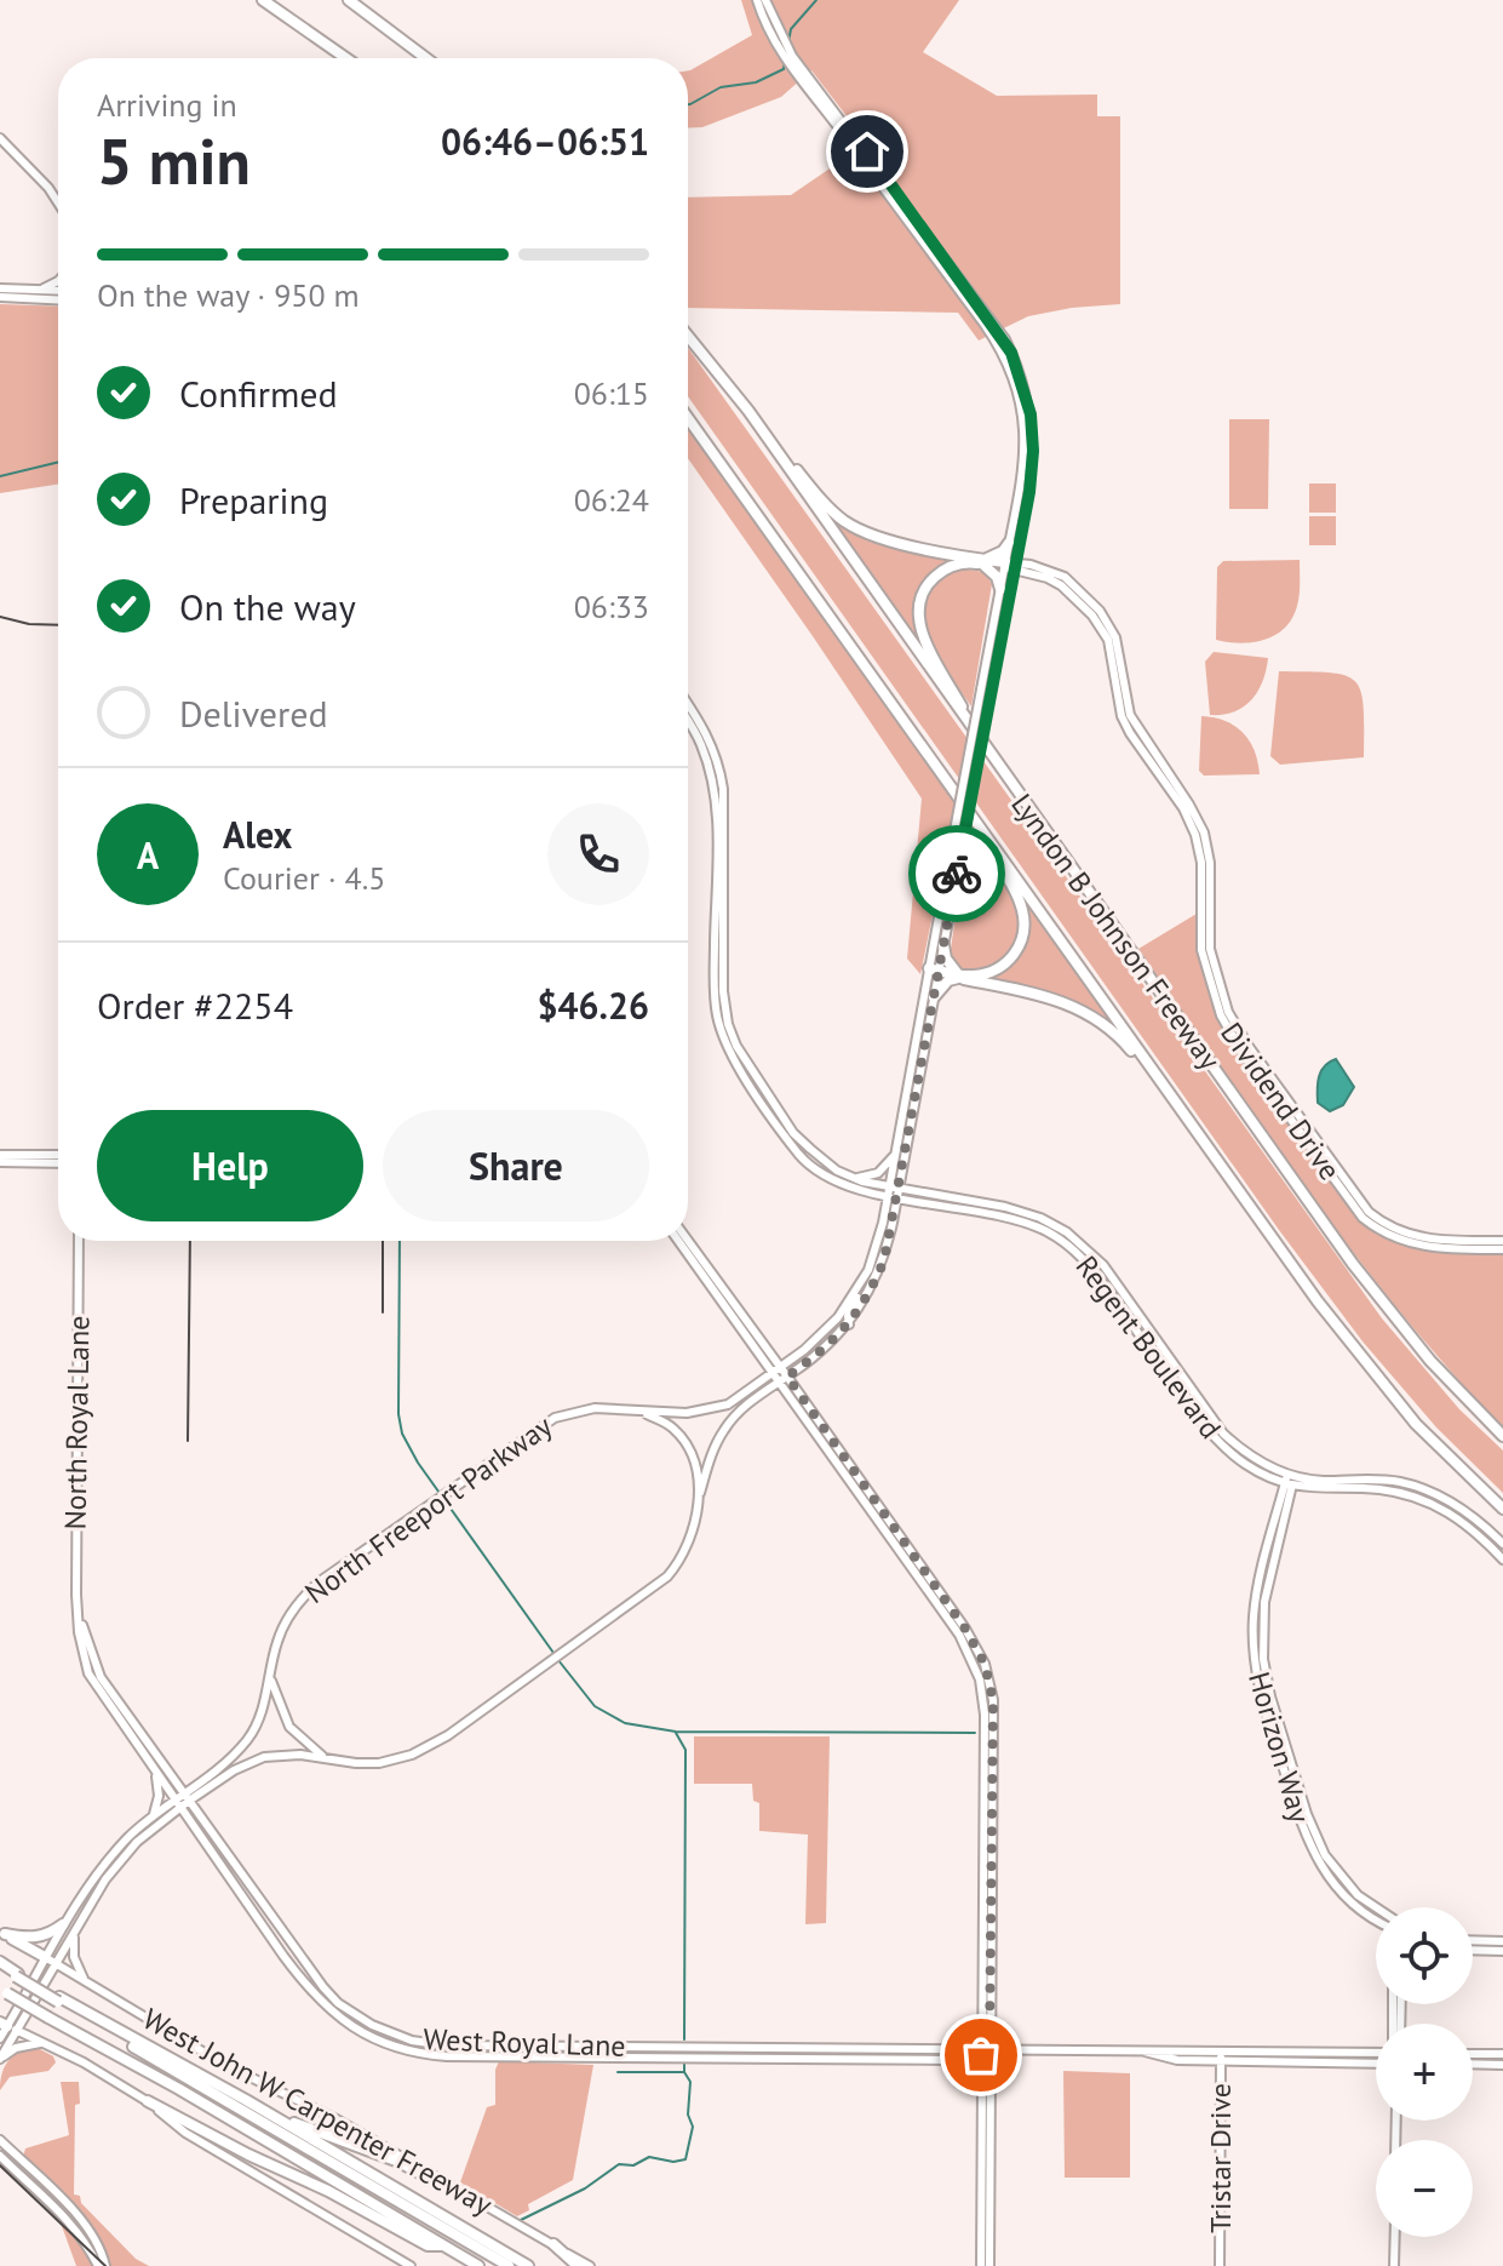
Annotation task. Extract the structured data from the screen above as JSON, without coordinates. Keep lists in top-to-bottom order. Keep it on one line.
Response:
{"streets":{"highway":["Lyndon B Johnson Freeway","West John W Carpenter Freeway"],"main road":["Dividend Drive","Regent Boulevard","North Royal Lane","North Freeport Parkway","Horizon Way","West Royal Lane","Tristar Drive"]},"crossings":[["Regent Boulevard","Horizon Way"],["North Royal Lane","West Royal Lane"],["North Freeport Parkway","West Royal Lane"],["West Royal Lane","Tristar Drive"]],"page":{"heading":["5 min","Arriving in","06:46–06:51"],"panel":["Alex","Courier · 4.5","Order #2254","$46.26"],"bar":"On the way · 950 m","list":[["Confirmed","06:15"],["Preparing","06:24"],["On the way","06:33"],"Delivered"],"round":"A","buttons":["Help","Share"],"map_buttons":["+","−"]}}
